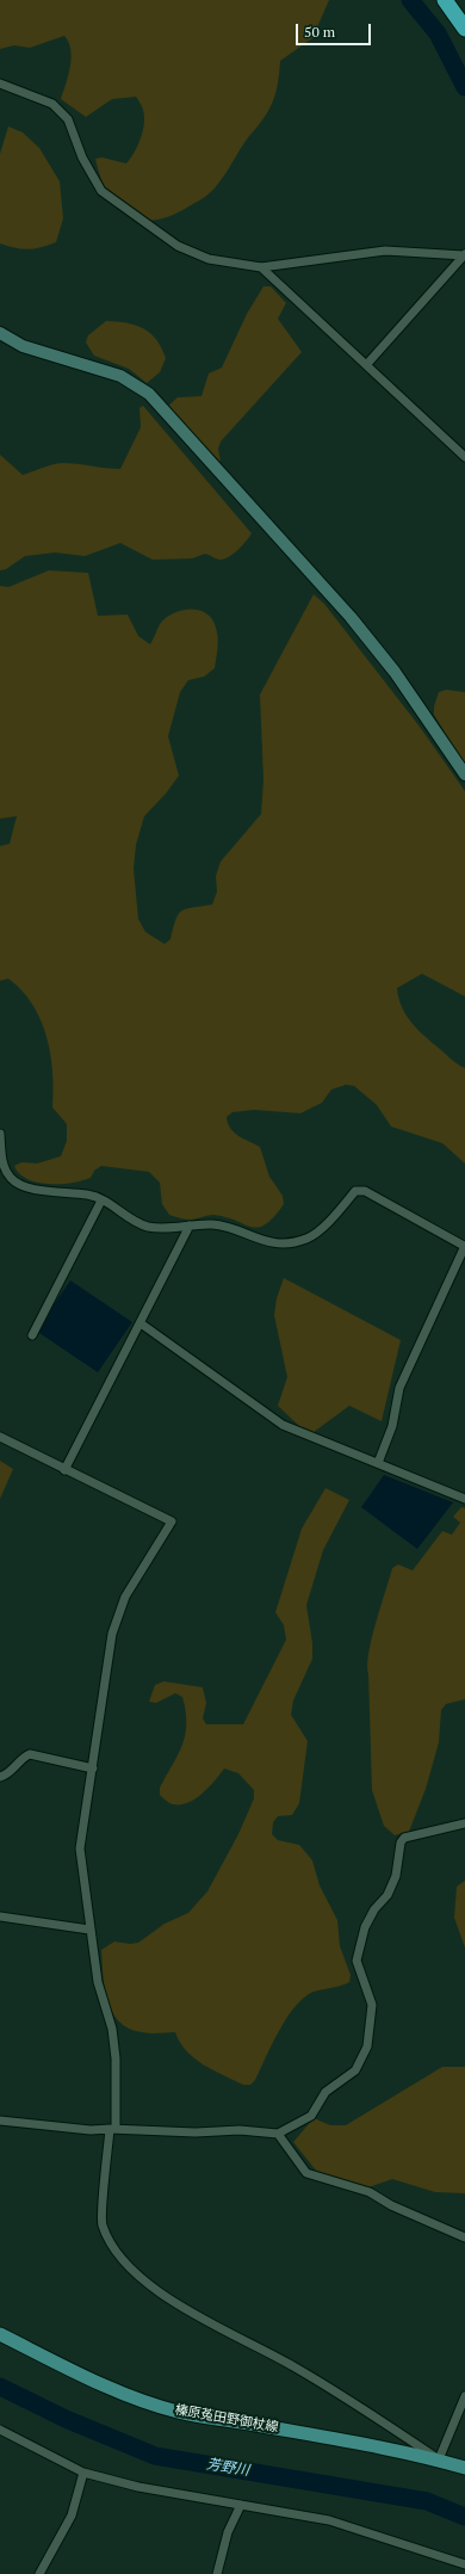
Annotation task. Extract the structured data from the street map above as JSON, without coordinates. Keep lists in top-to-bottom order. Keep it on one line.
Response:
{"streets":{"main road":["榛原菟田野御杖線"]},"water":["芳野川"],"scale_bar":"50 m"}
